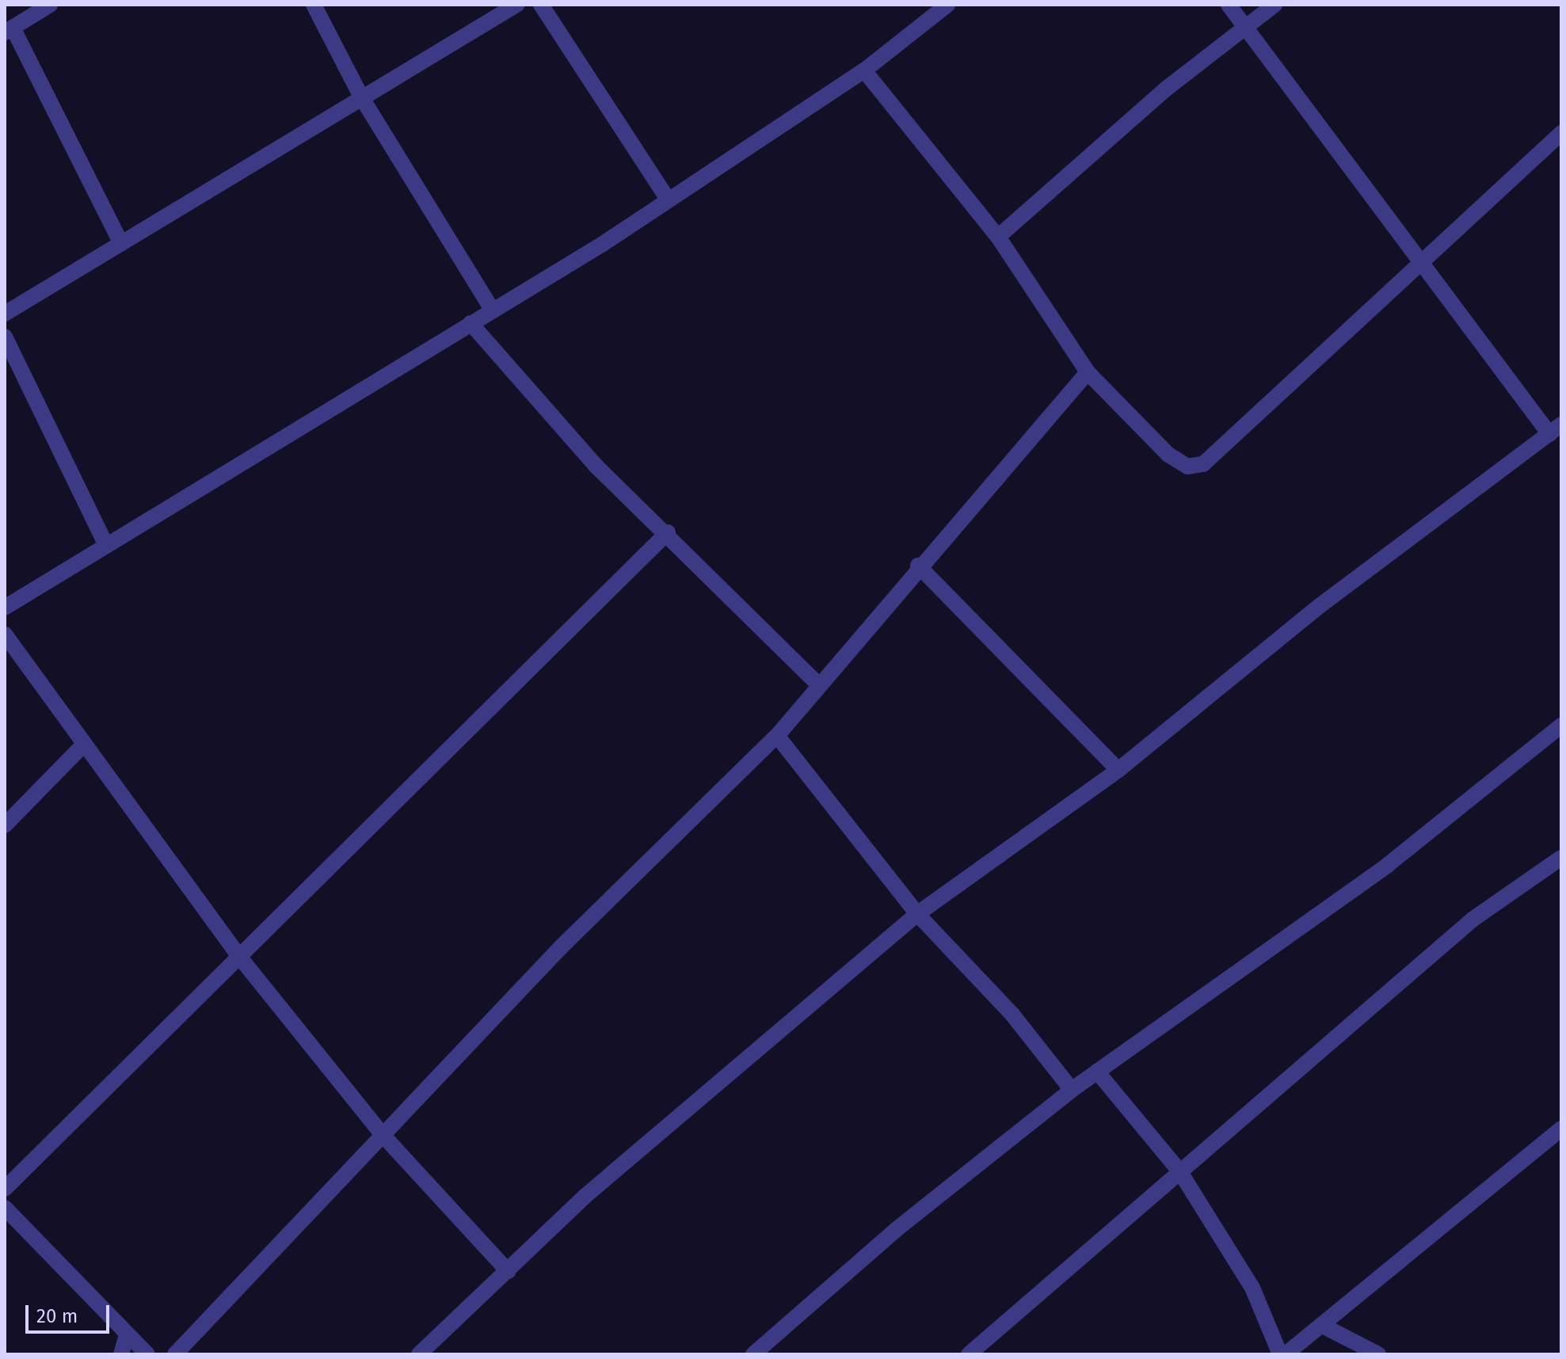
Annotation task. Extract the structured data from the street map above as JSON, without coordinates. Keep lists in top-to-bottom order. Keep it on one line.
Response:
{"scale_bar":"20 m"}
